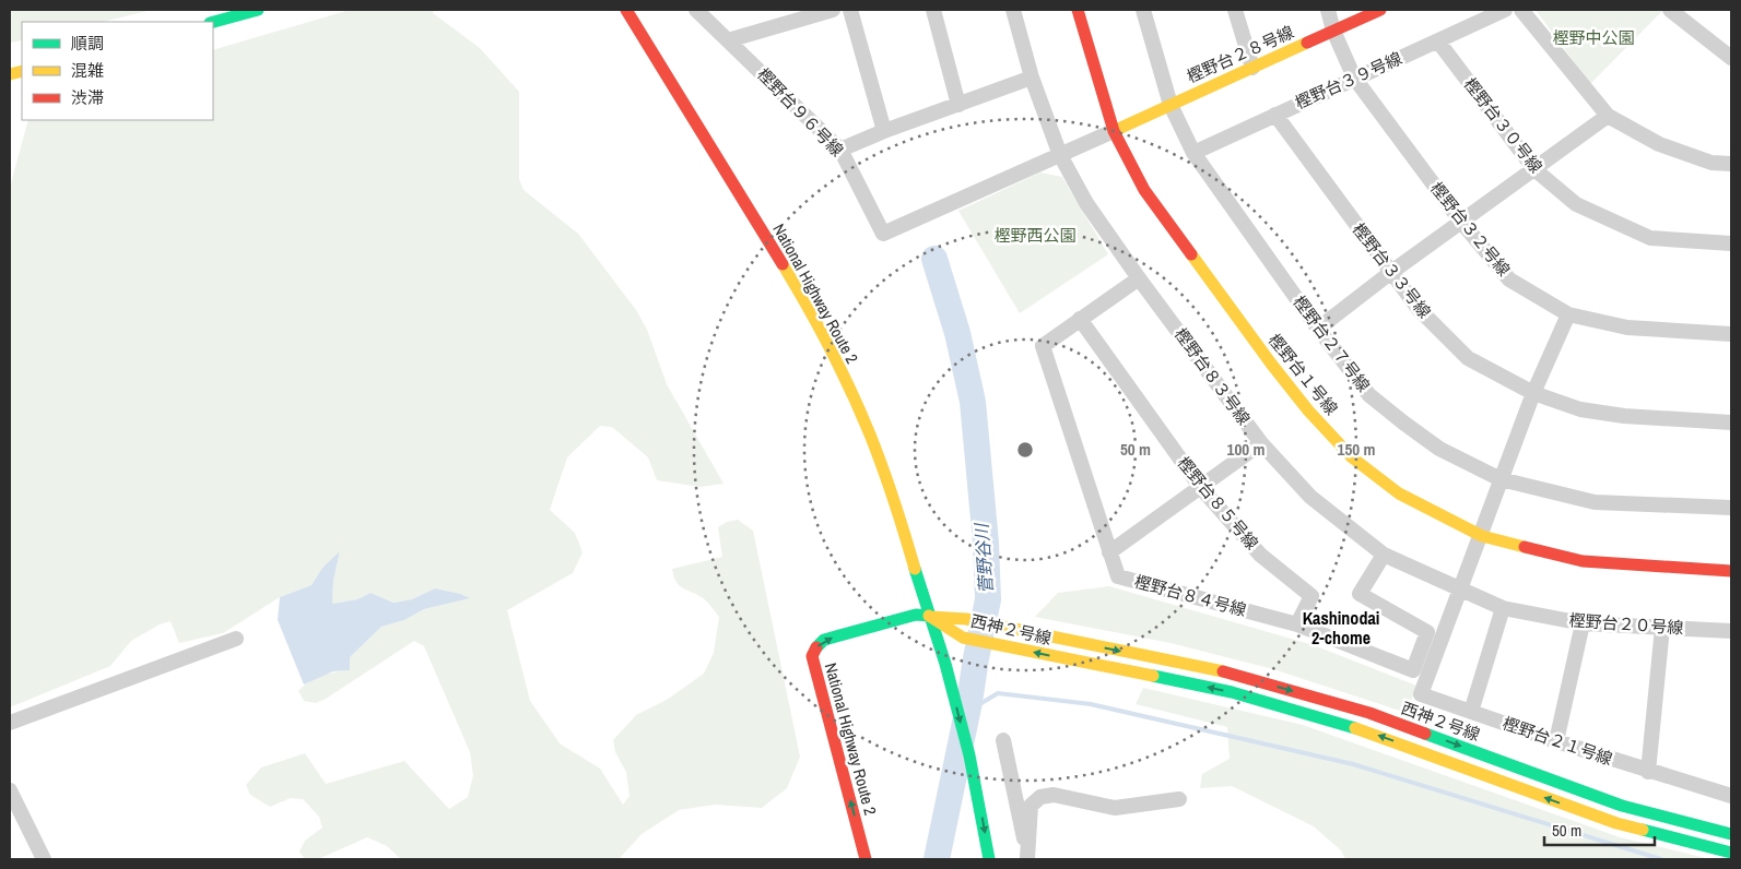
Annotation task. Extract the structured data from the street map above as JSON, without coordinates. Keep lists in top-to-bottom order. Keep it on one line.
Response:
{"streets":{"main road":["樫野台２８号線","National Highway Route 2","樫野台１号線","西神２号線"],"street":["樫野台３９号線","樫野台９６号線","樫野台３０号線","樫野台３２号線","樫野台３３号線","樫野台２７号線","樫野台８３号線","樫野台８５号線","樫野台８４号線","樫野台２０号線","樫野台２１号線"]},"crossings":[["樫野台２８号線","樫野台９６号線"],["樫野台２８号線","樫野台３２号線"],["樫野台２８号線","樫野台２７号線"],["樫野台２８号線","樫野台１号線"],["樫野台３９号線","樫野台３０号線"],["樫野台３９号線","樫野台３２号線"],["樫野台３９号線","樫野台３３号線"],["樫野台３９号線","樫野台２７号線"],["樫野台９６号線","樫野台１号線"],["樫野台９６号線","樫野台８３号線"],["樫野台３２号線","樫野台２１号線"],["樫野台３３号線","樫野台２１号線"],["National Highway Route 2","西神２号線"],["樫野台２７号線","樫野台２１号線"],["樫野台１号線","樫野台２１号線"],["樫野台８３号線","樫野台８４号線"],["樫野台８３号線","樫野台２０号線"],["樫野台８３号線","樫野台２１号線"],["樫野台８５号線","樫野台８４号線"],["樫野台２０号線","樫野台２１号線"]],"districts":["Kashinodai 2-chome"],"water":["菅野谷川"],"parks":["樫野中公園","樫野西公園"],"legend":["順調","混雑","渋滞"],"scale_bar":"50 m","rings":["50 m","100 m","150 m"]}
